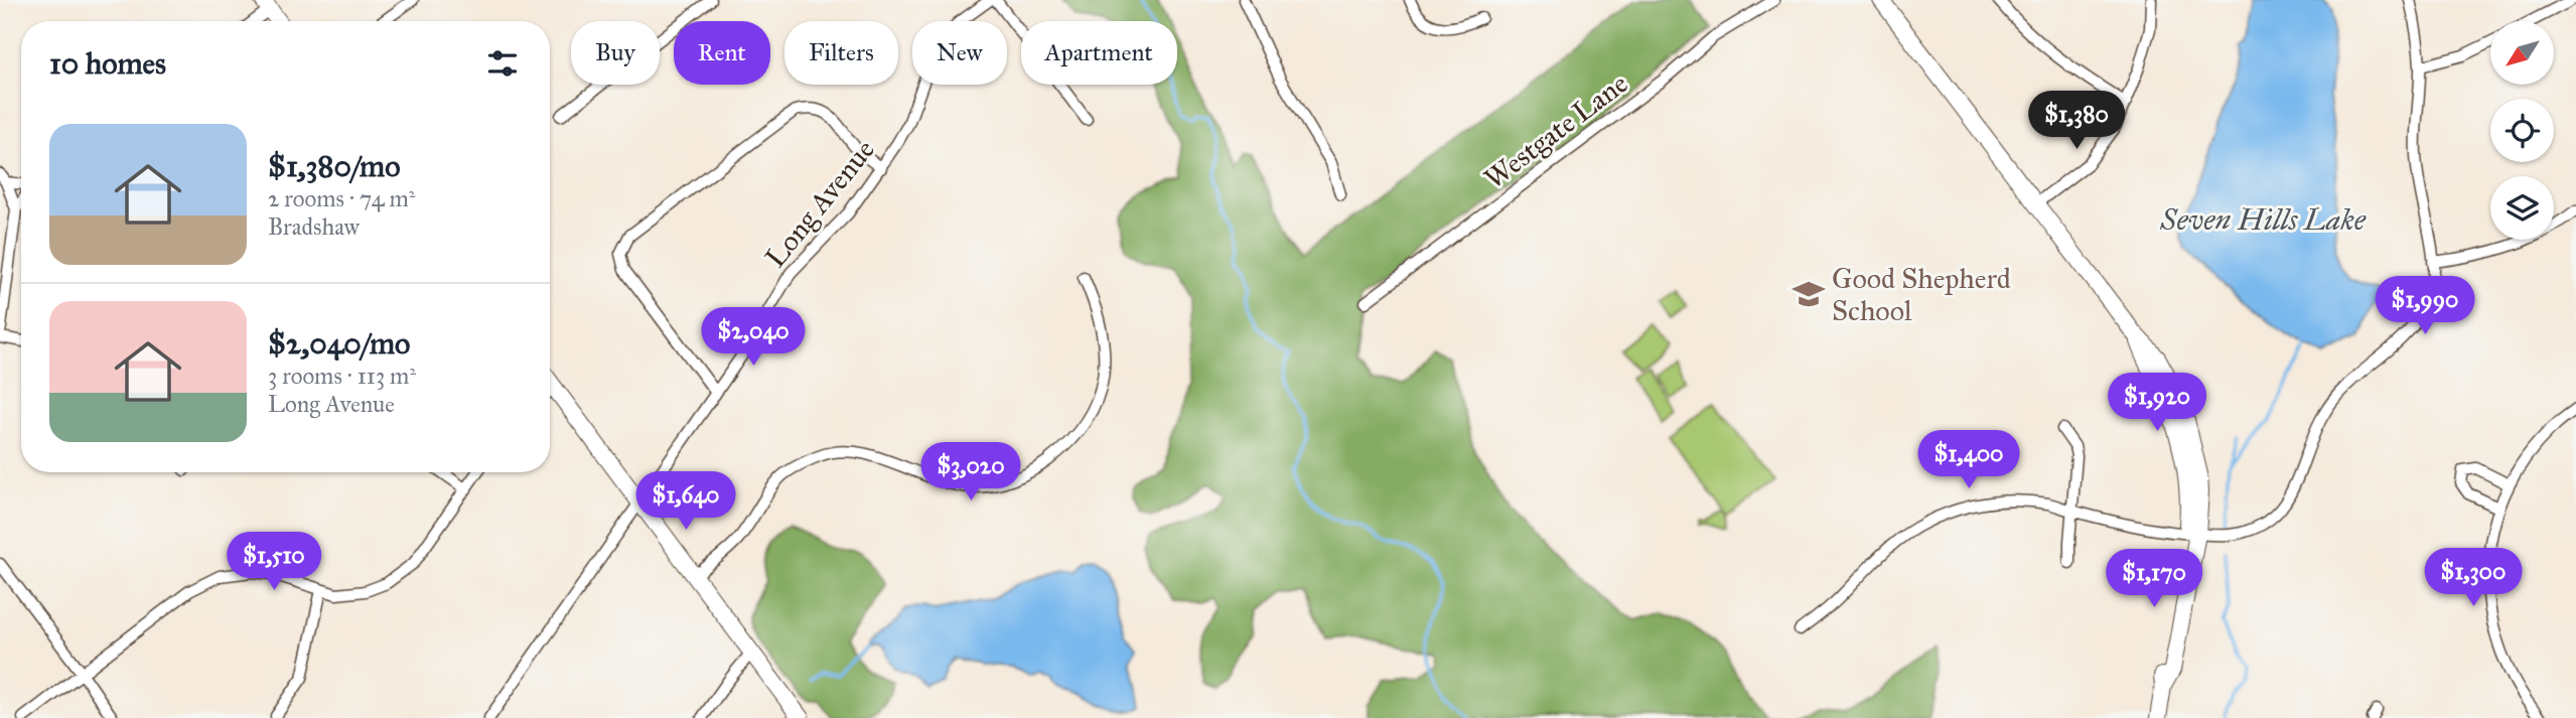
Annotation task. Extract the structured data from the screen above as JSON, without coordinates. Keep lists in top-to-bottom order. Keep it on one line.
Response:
{"streets":{"street":["Westgate Lane","Long Avenue"]},"water":["Seven Hills Lake"],"places":{"school or university":["Good Shepherd School"]},"north":"bottom left","page":{"chip":["Buy","Rent","Filters","New","Apartment"],"heading":"10 homes","price":["$1,380","$1,990","$2,040","$1,920","$1,400","$3,020","$1,640","$1,510","$1,300","$1,170"],"list":[{"name":"$1,380/mo","note":"2 rooms · 74 m² · Bradshaw"},{"name":"$2,040/mo","note":"3 rooms · 113 m² · Long Avenue"}]}}
